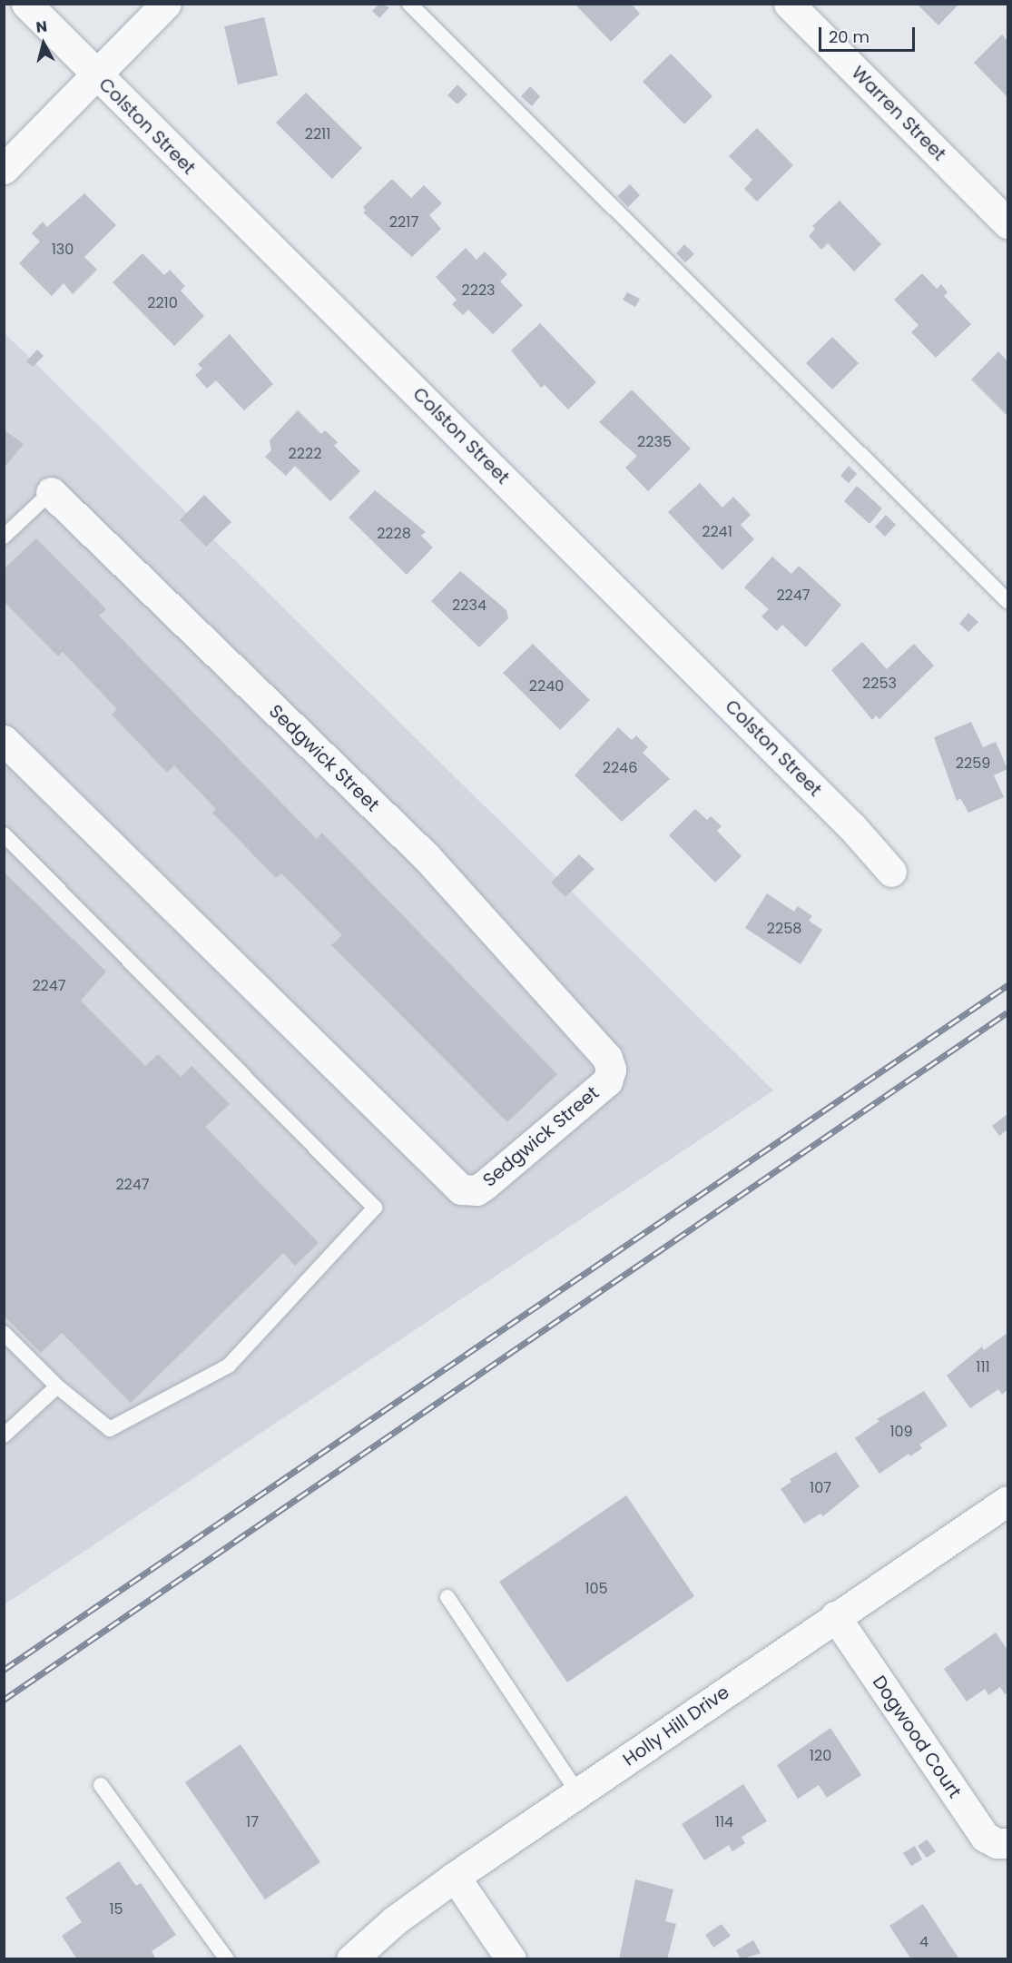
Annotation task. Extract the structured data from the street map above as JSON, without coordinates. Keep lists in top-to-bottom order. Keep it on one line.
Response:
{"streets":{"street":["Warren Street","Colston Street","Sedgwick Street","Holly Hill Drive","Dogwood Court"]},"crossings":[["Holly Hill Drive","Dogwood Court"]],"house_numbers":["2211","2217","130","2223","2210","2235","2222","2241","2228","2247","2234","2253","2240","2259","2246","2258","2247","2247","111","109","107","105","120","17","114","15","4"],"scale_bar":"20 m","north":"top"}
